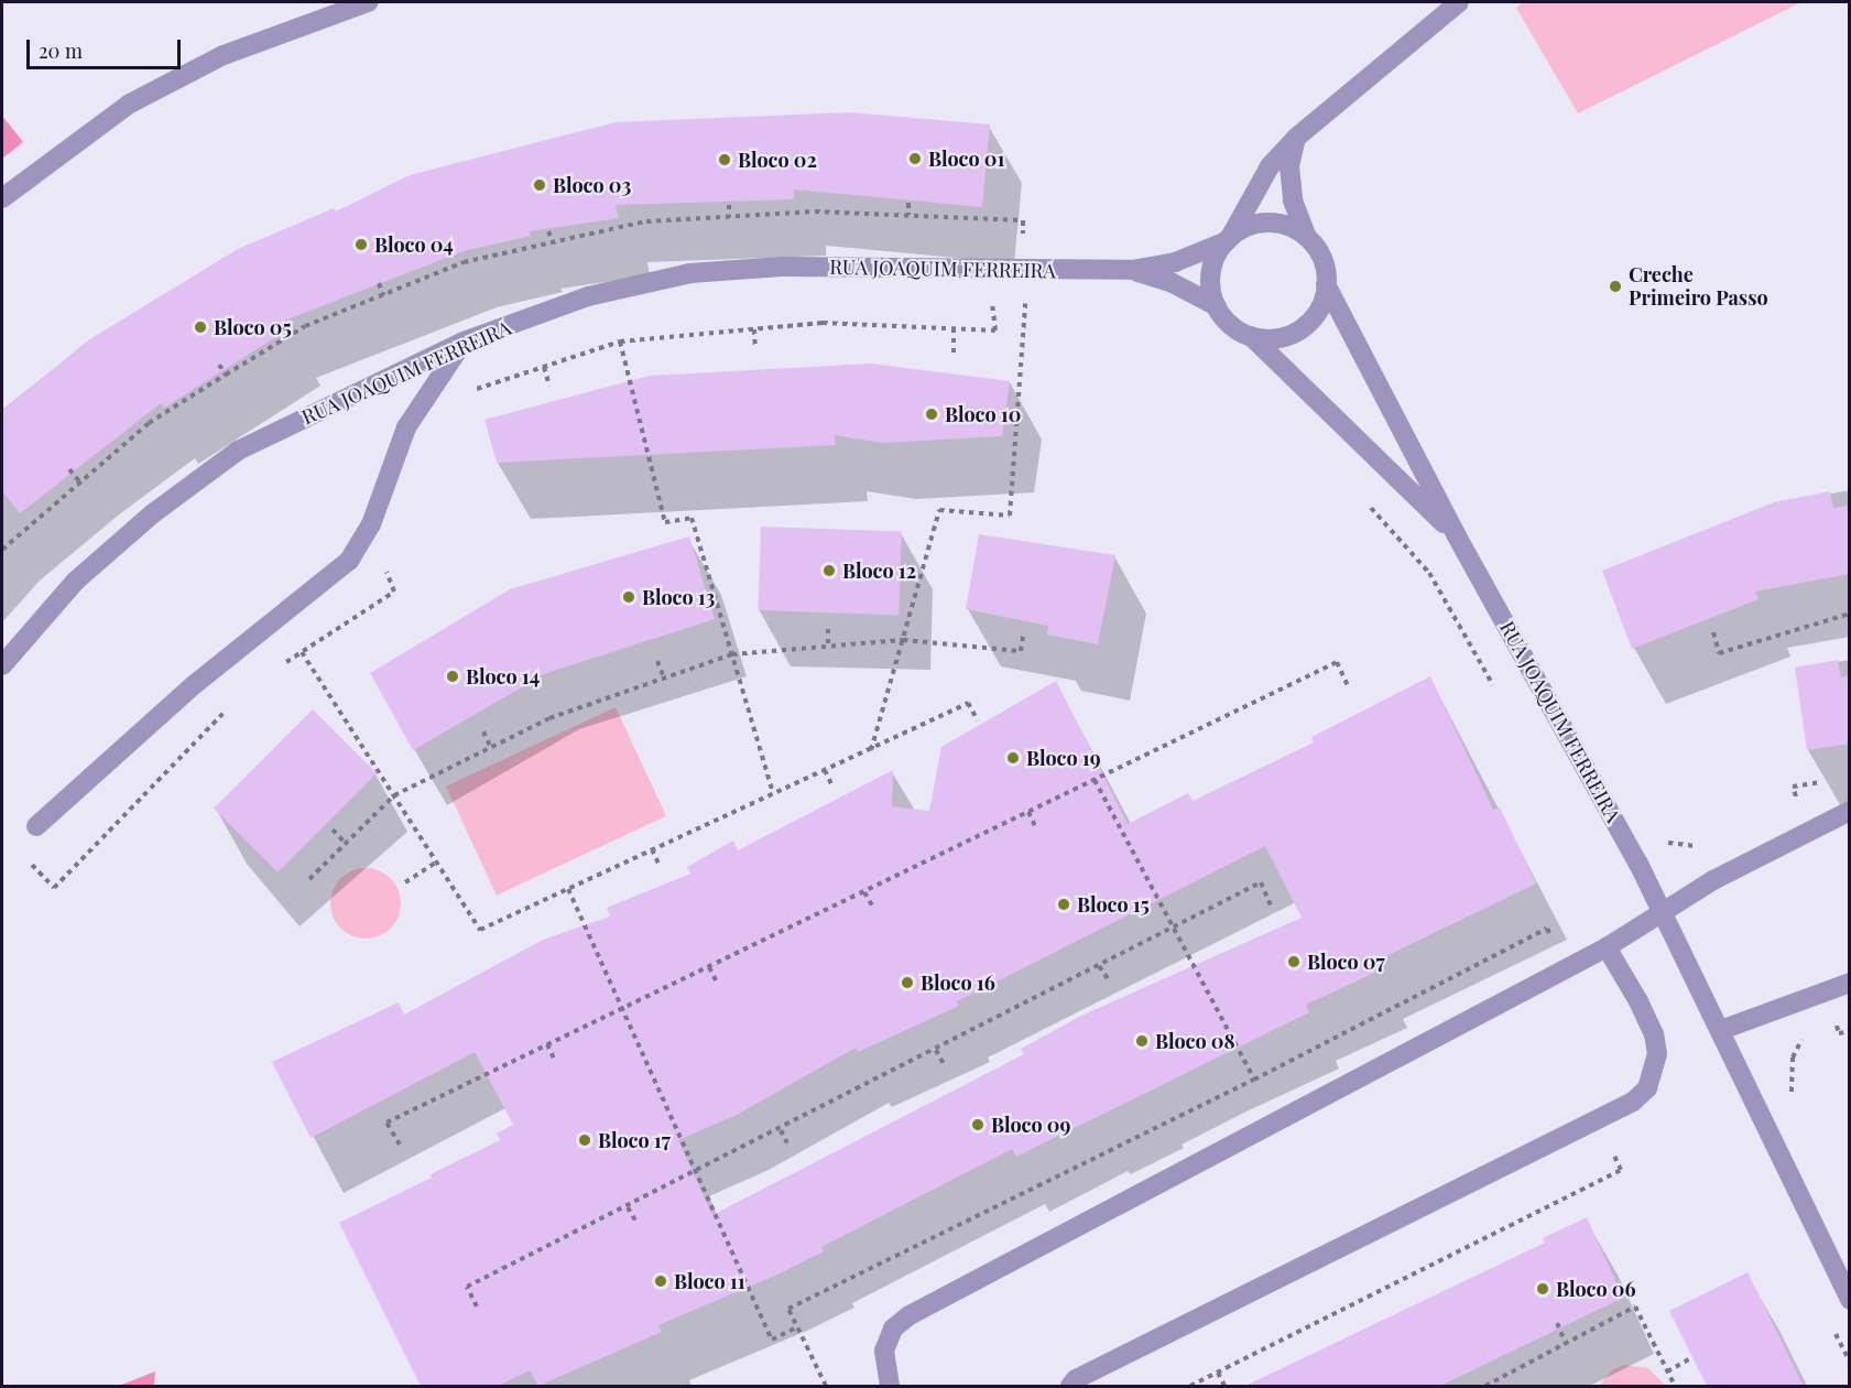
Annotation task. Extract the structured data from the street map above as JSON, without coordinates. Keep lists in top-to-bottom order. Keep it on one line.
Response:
{"streets":{"street":["RUA JOAQUIM FERREIRA"]},"places":["Bloco 01","Bloco 02","Bloco 03","Bloco 04","Creche Primeiro Passo","Bloco 05","Bloco 10","Bloco 12","Bloco 13","Bloco 14","Bloco 19","Bloco 15","Bloco 07","Bloco 16","Bloco 08","Bloco 09","Bloco 17","Bloco 11","Bloco 06"],"scale_bar":"20 m"}
